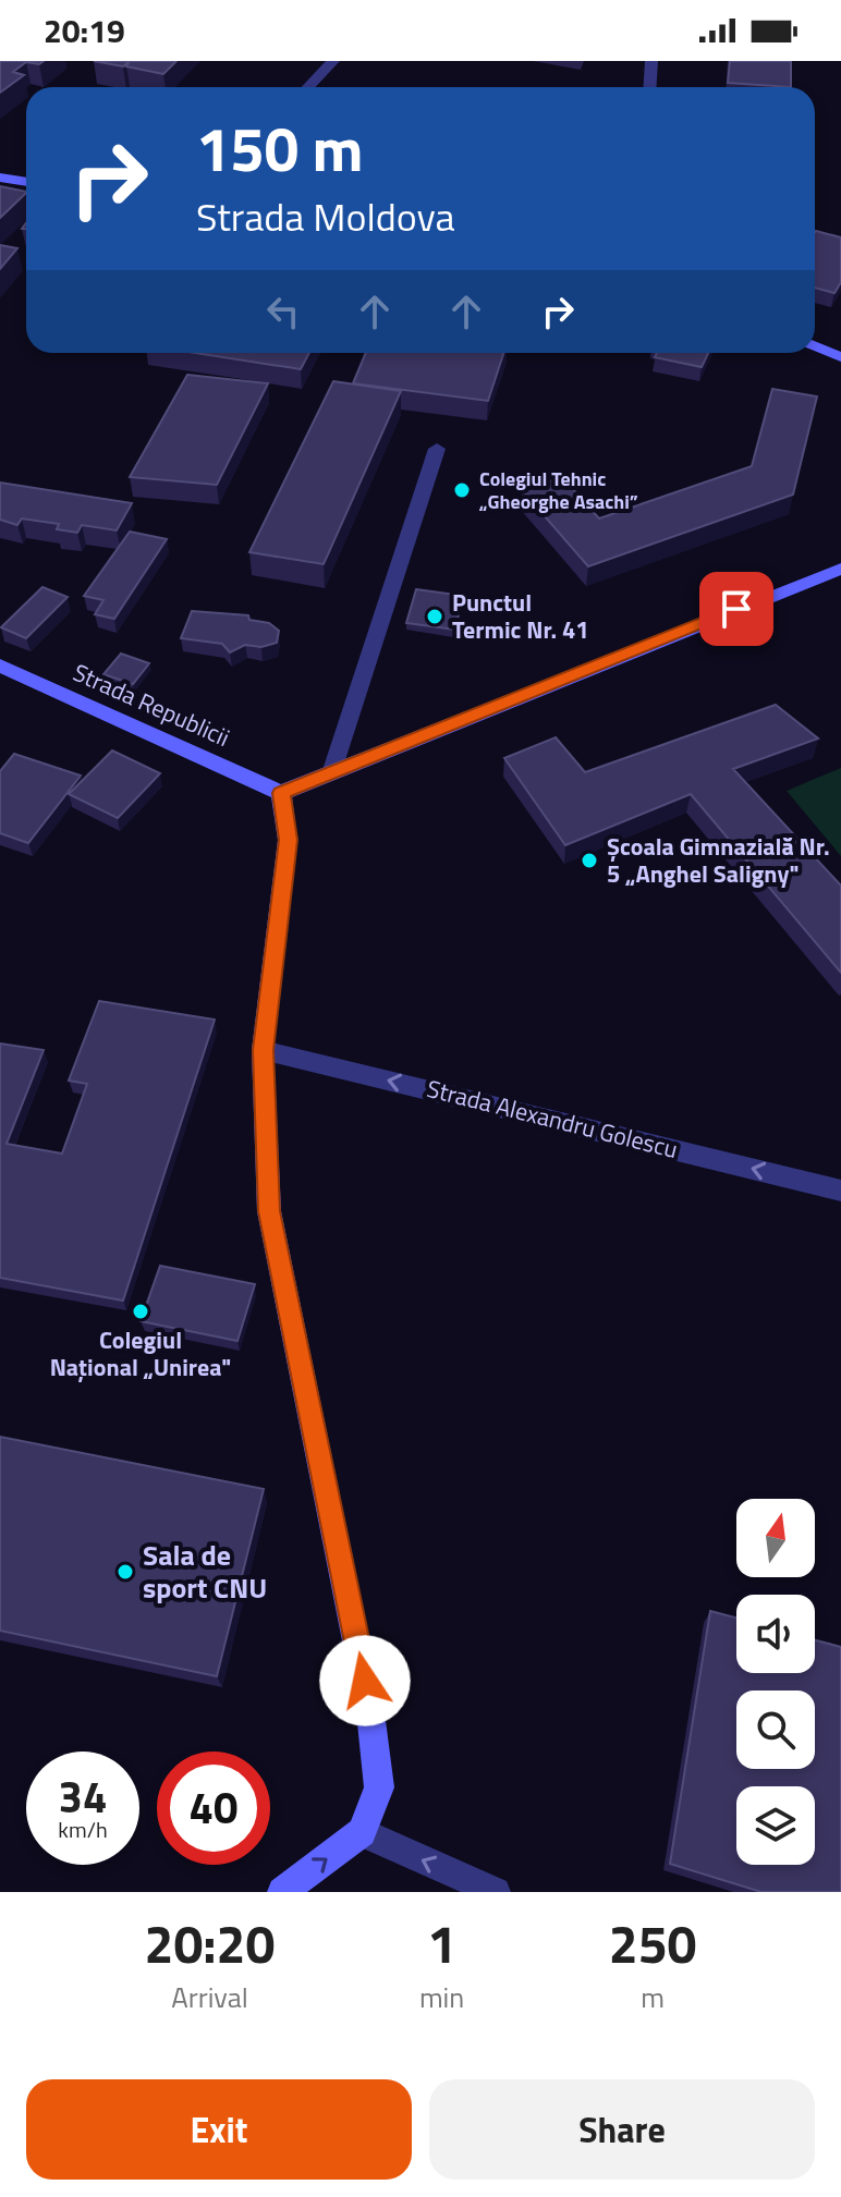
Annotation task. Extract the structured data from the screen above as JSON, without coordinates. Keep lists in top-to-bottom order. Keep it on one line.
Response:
{"streets":{"street":["Strada Republicii","Strada Alexandru Golescu"]},"one_way":["Strada Alexandru Golescu"],"places":["Colegiul Tehnic „Gheorghe Asachi”","Punctul Termic Nr. 41","Școala Gimnazială Nr. 5 „Anghel Saligny\"","Colegiul Național „Unirea\"","Sala de sport CNU"],"north":"top","page":{"status":"20:19","turn":["150 m","Strada Moldova"],"speed":"34 km/h","limit":"40","eta":["20:20","Arrival","1","min","250","m"],"buttons":["Exit","Share"]}}
